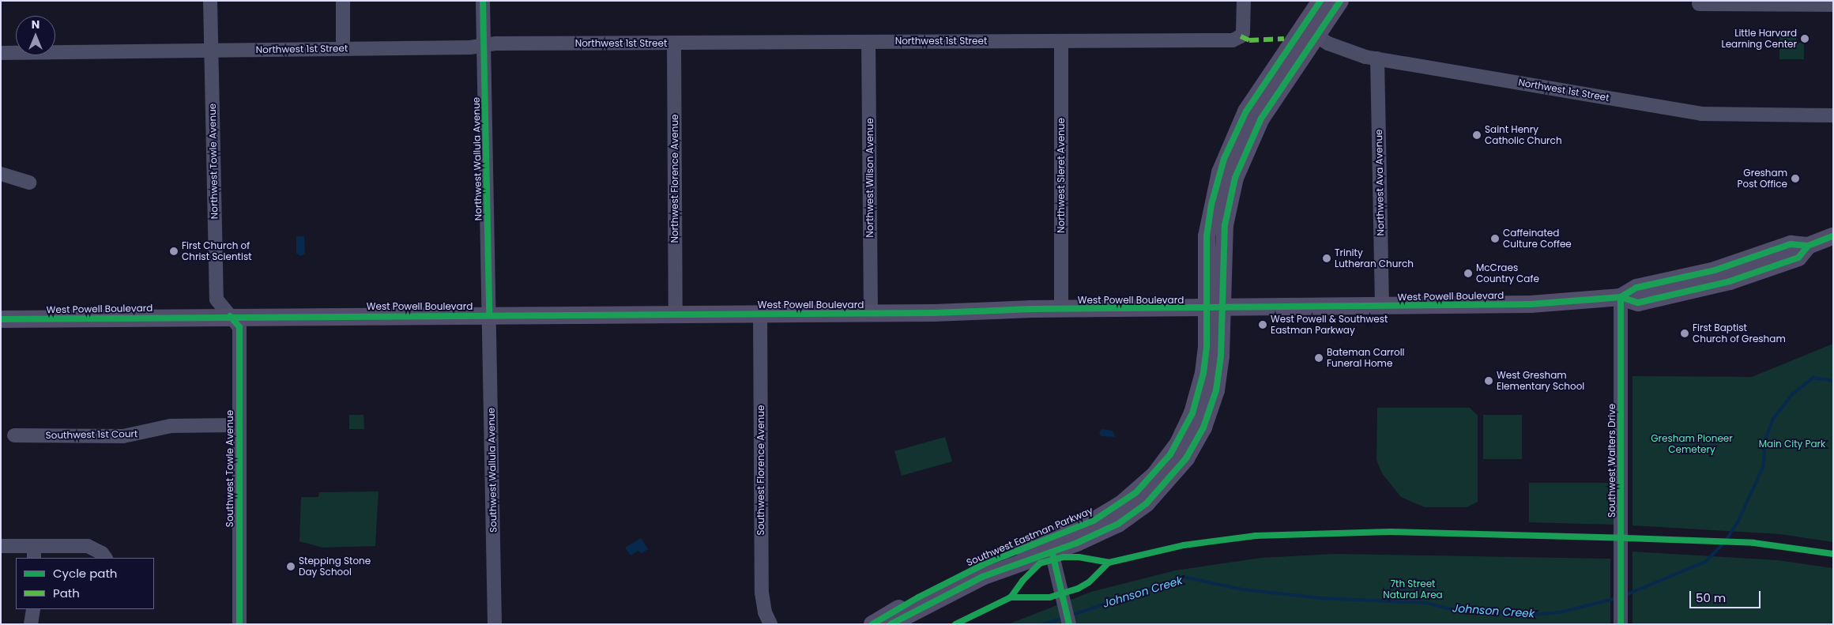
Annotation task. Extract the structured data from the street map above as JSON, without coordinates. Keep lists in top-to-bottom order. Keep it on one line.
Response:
{"streets":{"main road":["West Powell Boulevard","Southwest Eastman Parkway"],"street":["Northwest 1st Street","Northwest Wallula Avenue","Northwest Towle Avenue","Northwest Sleret Avenue","Northwest Wilson Avenue","Northwest Florence Avenue","Northwest Ava Avenue","Southwest 1st Court","Southwest Walters Drive","Southwest Towle Avenue","Southwest Wallula Avenue","Southwest Florence Avenue"]},"crossings":[["Northwest 1st Street","Northwest Wallula Avenue"],["Northwest 1st Street","Northwest Towle Avenue"],["Northwest 1st Street","Northwest Sleret Avenue"],["Northwest 1st Street","Northwest Wilson Avenue"],["Northwest 1st Street","Northwest Florence Avenue"],["Northwest 1st Street","Northwest Ava Avenue"],["Northwest 1st Street","Southwest Eastman Parkway"],["Northwest Wallula Avenue","West Powell Boulevard"],["Northwest Wallula Avenue","Southwest Wallula Avenue"],["Northwest Towle Avenue","West Powell Boulevard"],["Northwest Towle Avenue","Southwest Towle Avenue"],["Northwest Sleret Avenue","West Powell Boulevard"],["Northwest Wilson Avenue","West Powell Boulevard"],["Northwest Florence Avenue","West Powell Boulevard"],["Northwest Ava Avenue","West Powell Boulevard"],["West Powell Boulevard","Southwest Walters Drive"],["West Powell Boulevard","Southwest Towle Avenue"],["West Powell Boulevard","Southwest Wallula Avenue"],["West Powell Boulevard","Southwest Florence Avenue"],["West Powell Boulevard","Southwest Eastman Parkway"],["Southwest 1st Court","Southwest Towle Avenue"]],"water":["Johnson Creek"],"parks":["Gresham Pioneer Cemetery","Main City Park","7th Street Natural Area"],"places":["Little Harvard Learning Center","Saint Henry Catholic Church","Gresham Post Office","Caffeinated Culture Coffee","First Church of Christ Scientist","Trinity Lutheran Church","McCraes Country Cafe","West Powell & Southwest Eastman Parkway","First Baptist Church of Gresham","Bateman Carroll Funeral Home","West Gresham Elementary School","Stepping Stone Day School"],"legend":["Cycle path","Path"],"scale_bar":"50 m","north":"top"}
